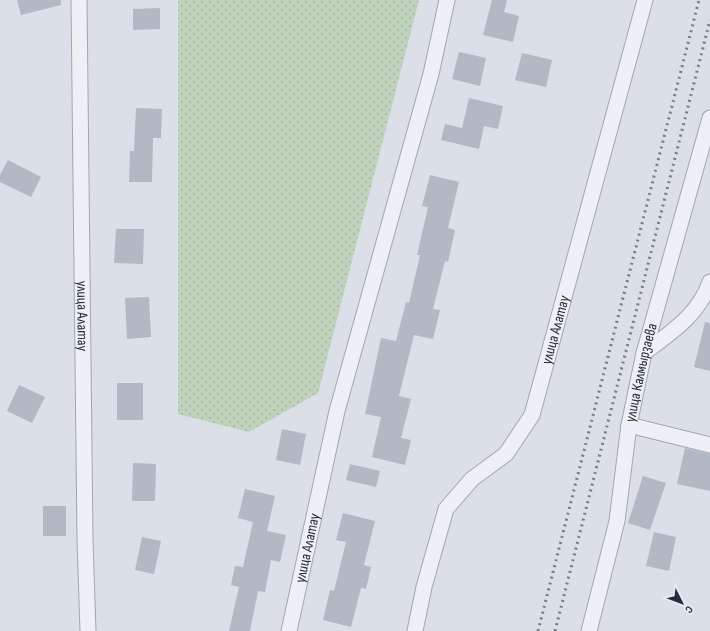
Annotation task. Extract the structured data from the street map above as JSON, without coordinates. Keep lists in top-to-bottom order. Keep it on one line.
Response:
{"streets":{"street":["улица Алатау","улица Калмырзаева"]},"north":"bottom right"}
